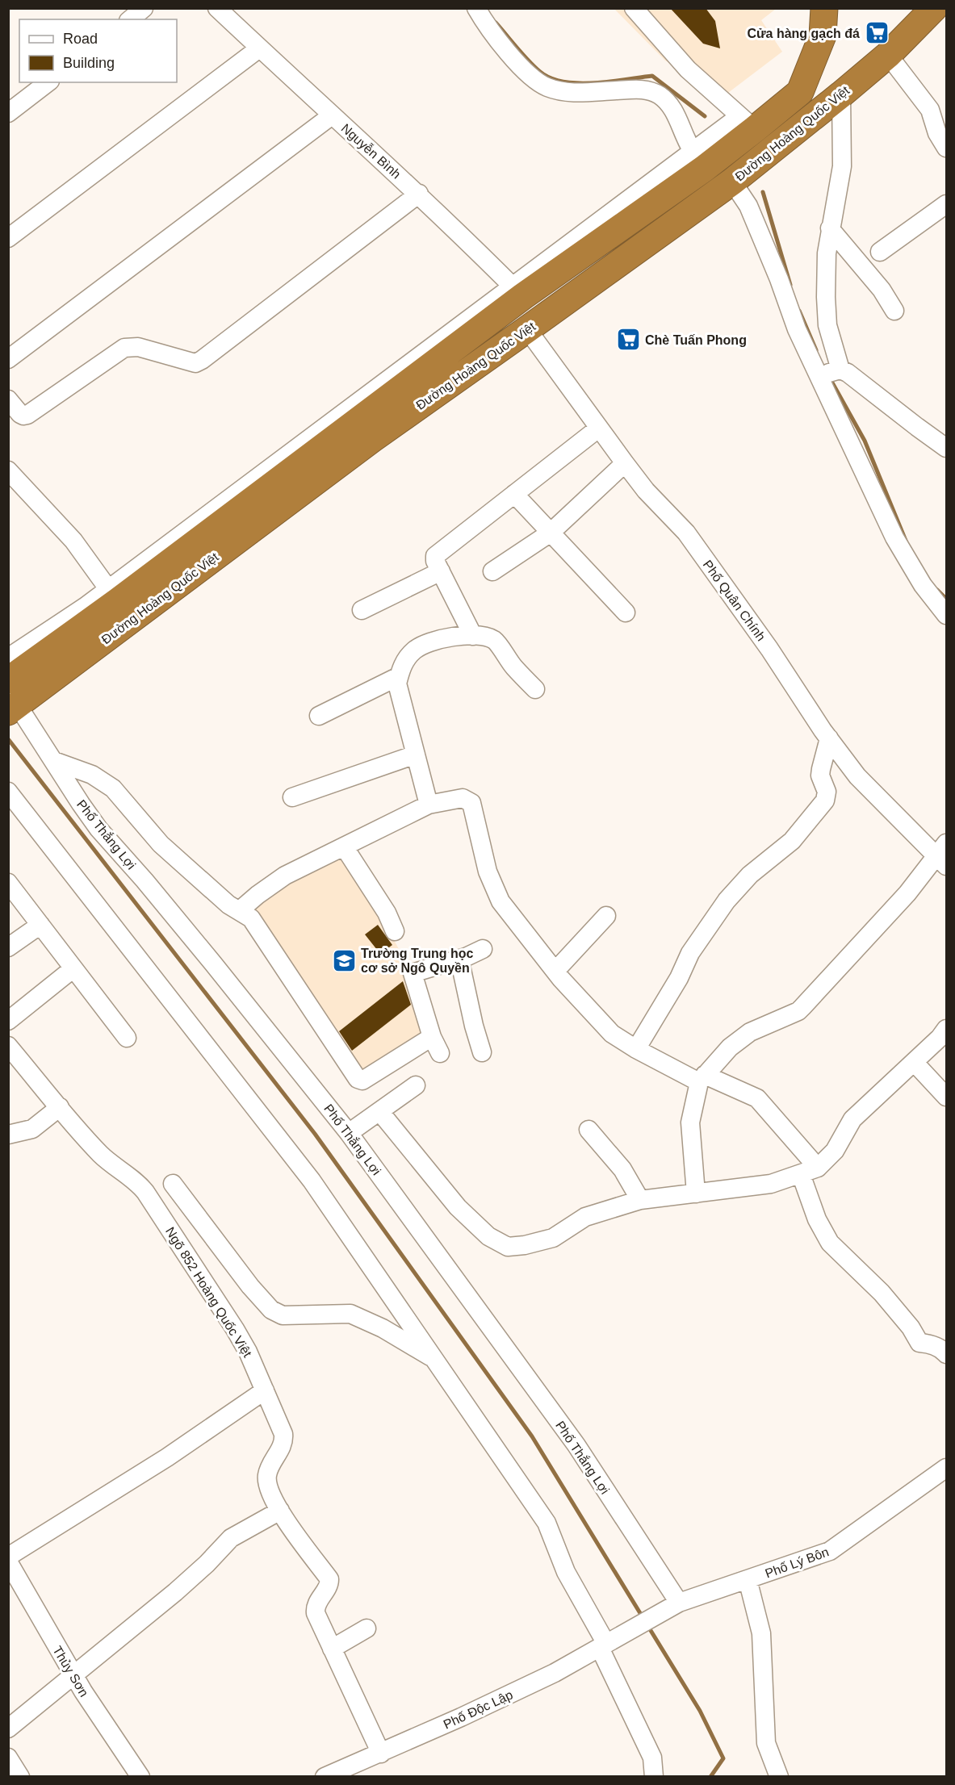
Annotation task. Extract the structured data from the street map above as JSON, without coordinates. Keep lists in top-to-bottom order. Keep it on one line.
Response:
{"streets":{"highway":["Đường Hoàng Quốc Việt"],"street":["Nguyễn Bình","Phố Quân Chính","Phố Thắng Lợi","Ngõ 852 Hoàng Quốc Việt","Phố Lý Bôn","Thủy Sơn","Phố Độc Lập"]},"crossings":[["Đường Hoàng Quốc Việt","Nguyễn Bình"],["Đường Hoàng Quốc Việt","Phố Quân Chính"],["Đường Hoàng Quốc Việt","Phố Thắng Lợi"],["Phố Thắng Lợi","Phố Lý Bôn"],["Ngõ 852 Hoàng Quốc Việt","Phố Độc Lập"],["Phố Lý Bôn","Phố Độc Lập"]],"places":{"supermarket":["Cửa hàng gạch đá","Chè Tuấn Phong"],"school or university":["Trường Trung học cơ sở Ngô Quyền"]},"legend":["Road","Building"]}
